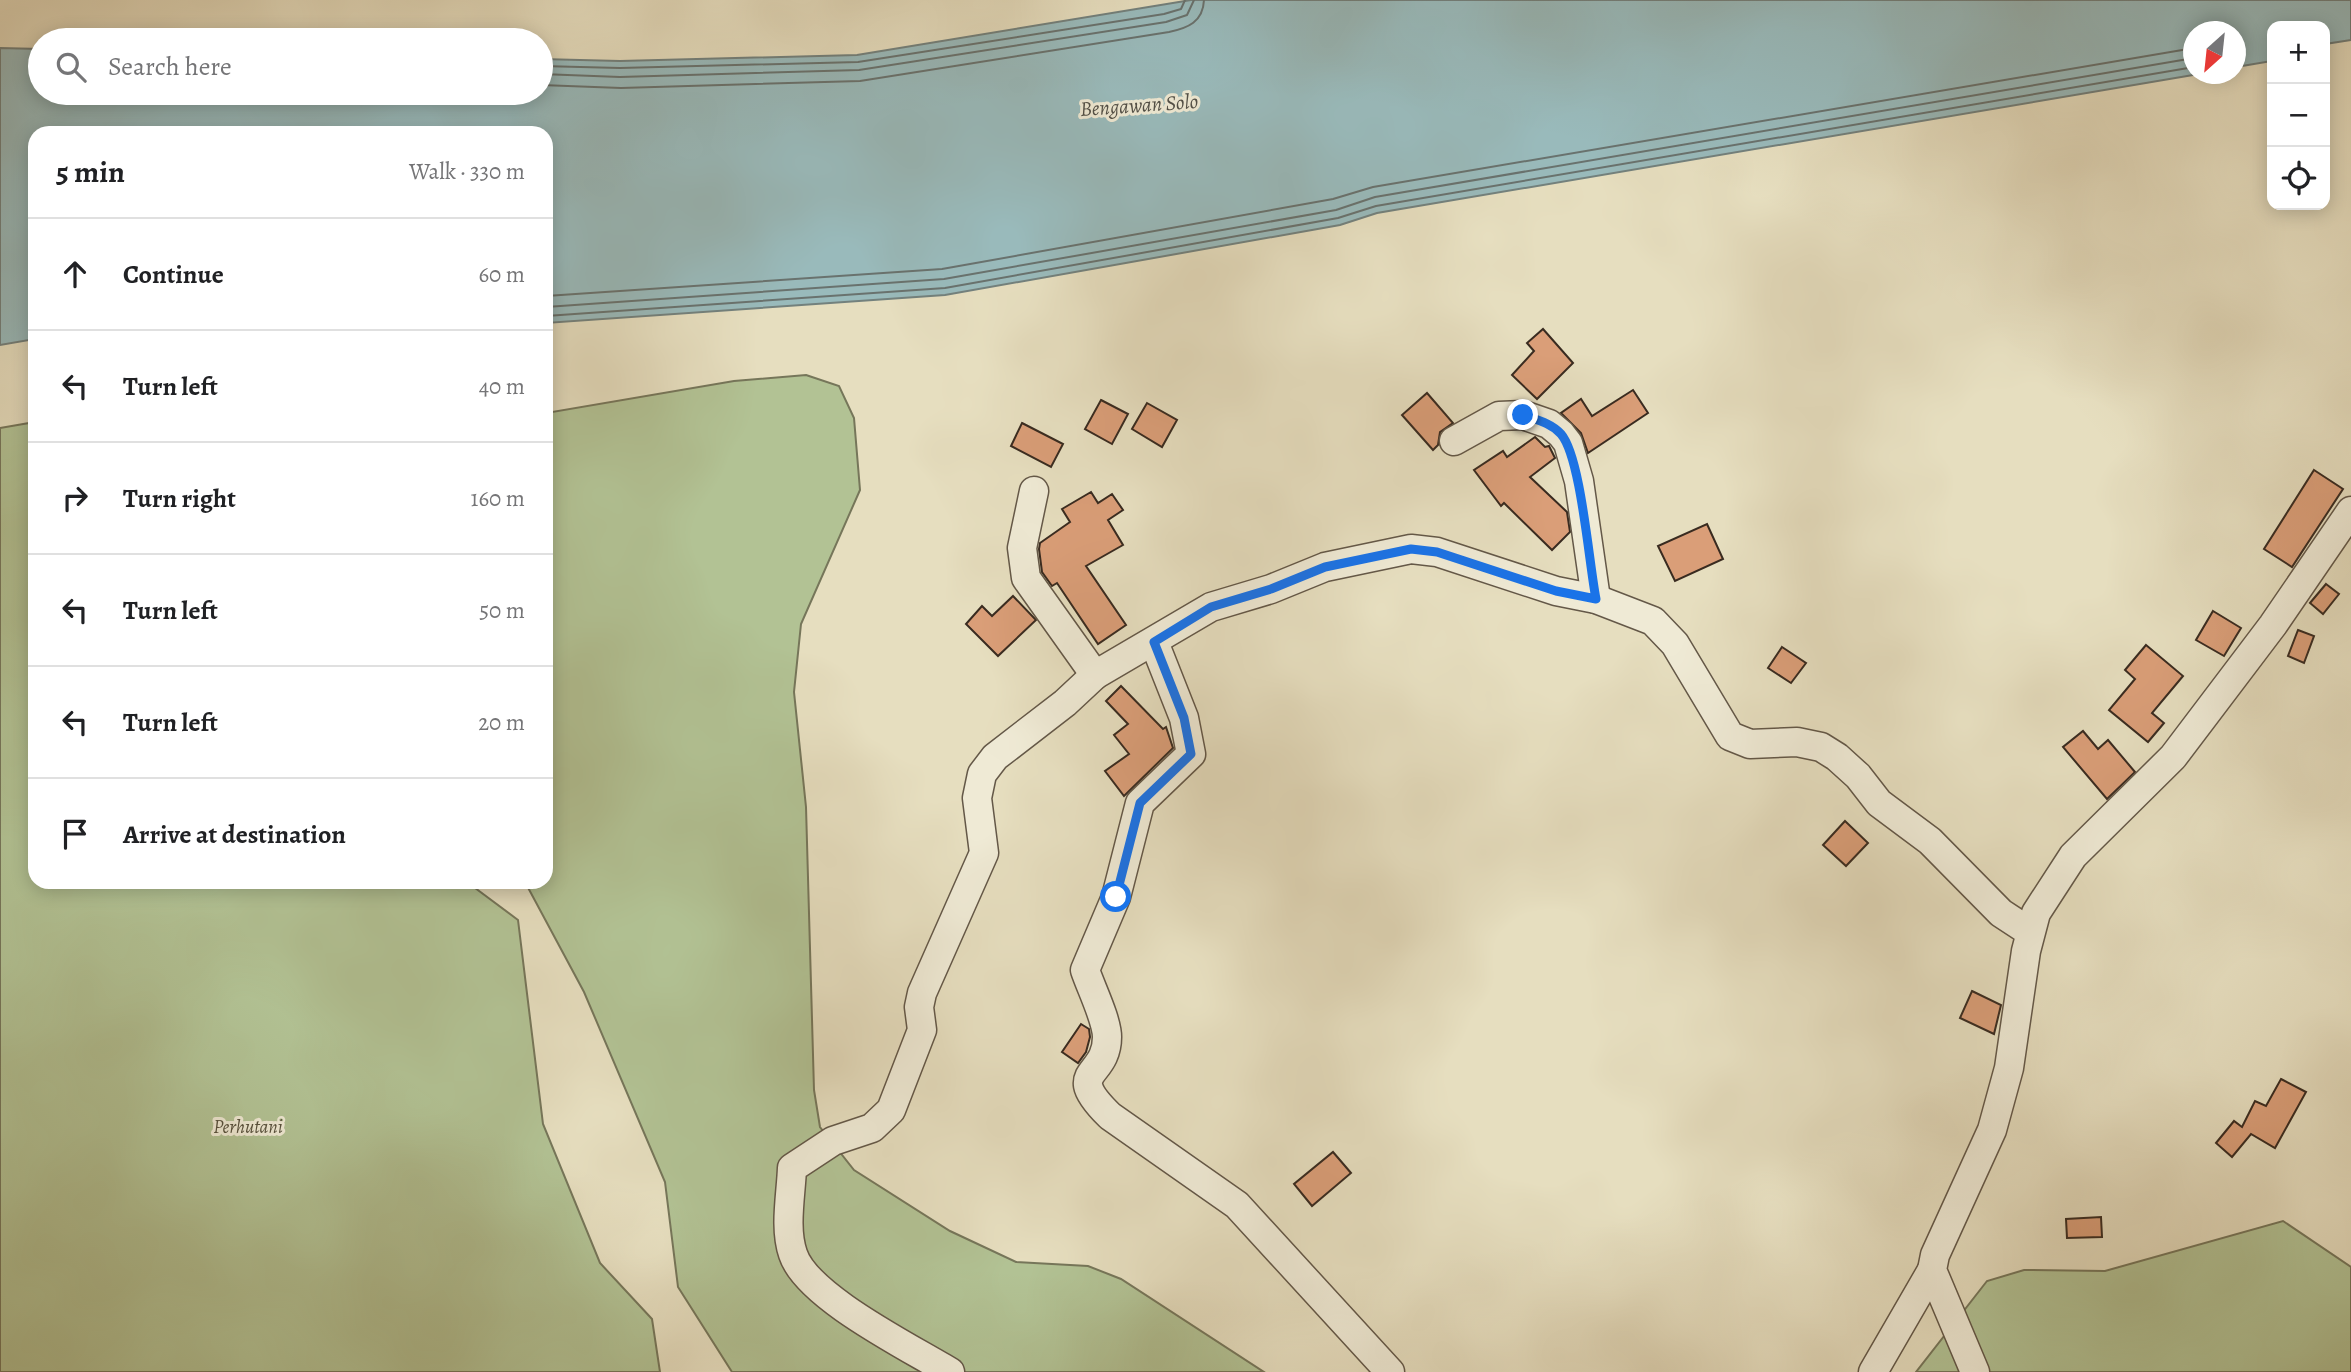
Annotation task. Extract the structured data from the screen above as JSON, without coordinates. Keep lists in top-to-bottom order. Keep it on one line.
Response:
{"water":["Bengawan Solo"],"parks":["Perhutani"],"north":"bottom left","page":{"map_buttons":["+","−"],"search":"Search here","heading":["5 min","Walk · 330 m"],"list":[["Continue","60 m"],["Turn left","40 m"],["Turn right","160 m"],["Turn left","50 m"],["Turn left","20 m"],"Arrive at destination"]}}
